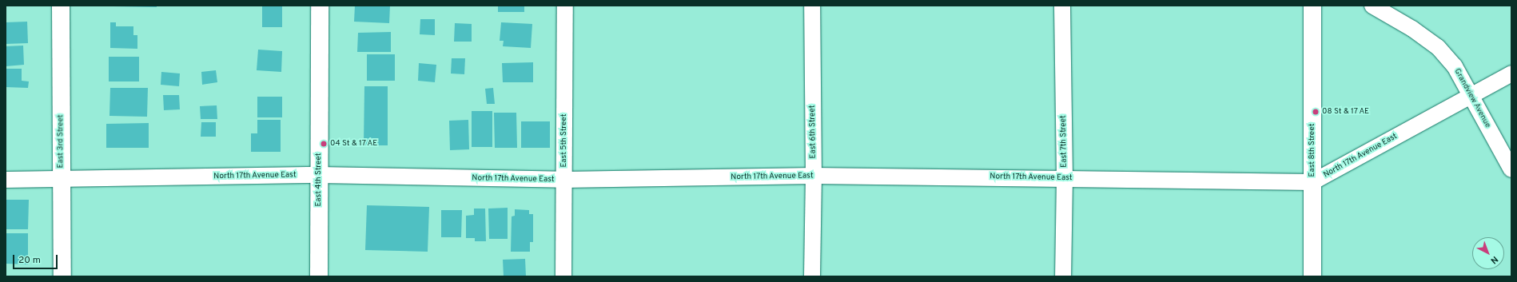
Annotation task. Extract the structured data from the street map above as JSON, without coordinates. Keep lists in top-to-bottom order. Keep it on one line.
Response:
{"streets":{"street":["Grandview Avenue","East 6th Street","East 5th Street","East 3rd Street","East 7th Street","East 8th Street","North 17th Avenue East","East 4th Street"]},"crossings":[["Grandview Avenue","North 17th Avenue East"],["East 6th Street","North 17th Avenue East"],["East 5th Street","North 17th Avenue East"],["East 3rd Street","North 17th Avenue East"],["East 7th Street","North 17th Avenue East"],["East 8th Street","North 17th Avenue East"],["North 17th Avenue East","East 4th Street"]],"places":["08 St & 17 AE","04 St & 17 AE"],"scale_bar":"20 m","north":"bottom right"}
